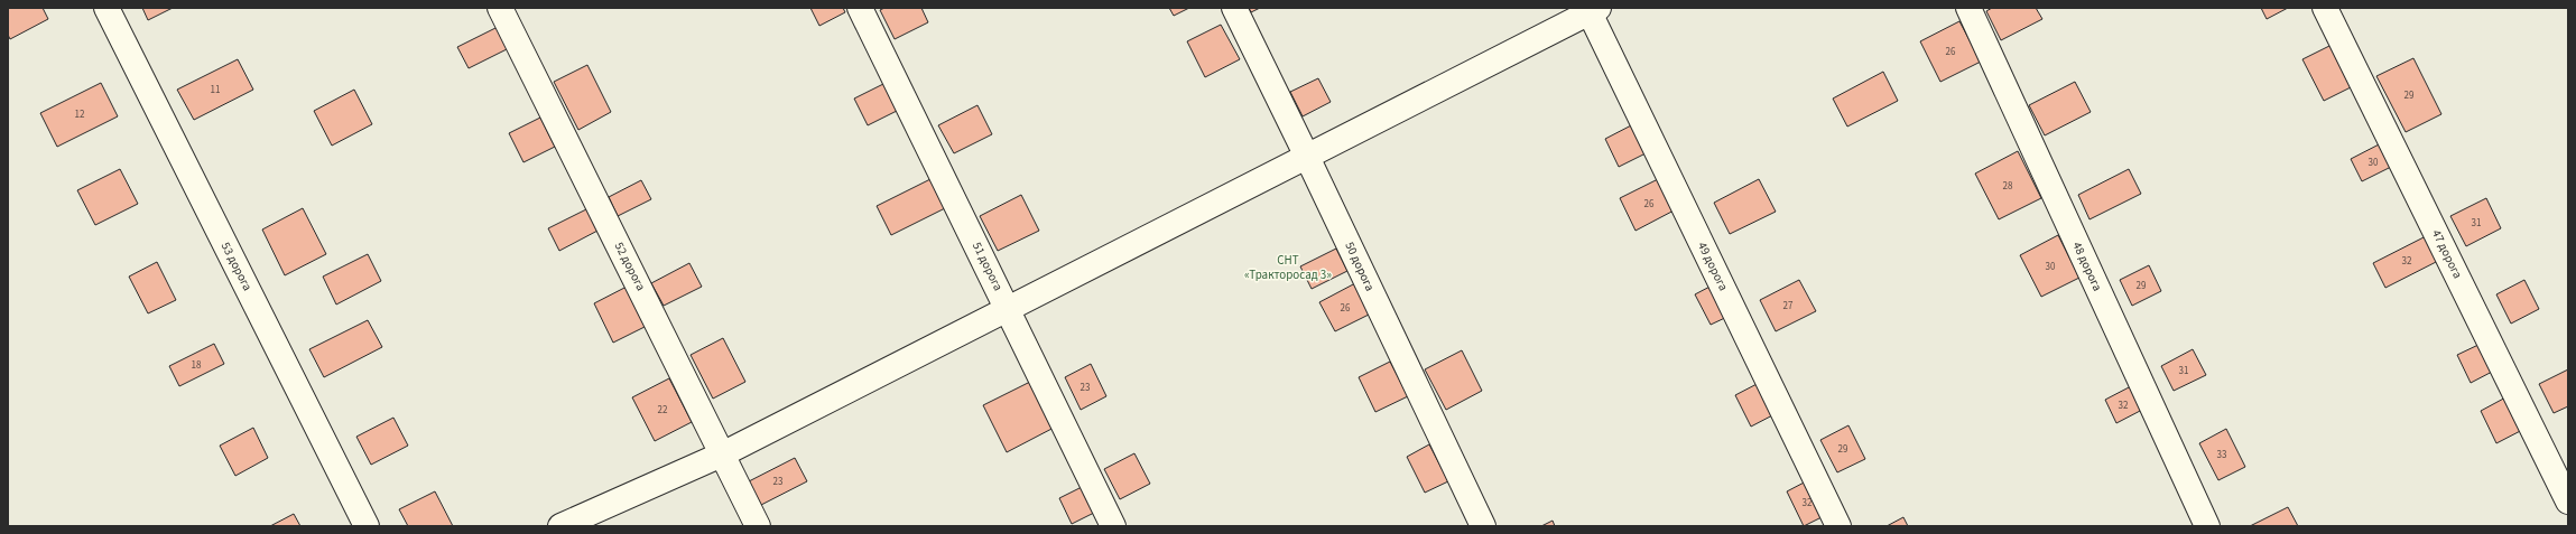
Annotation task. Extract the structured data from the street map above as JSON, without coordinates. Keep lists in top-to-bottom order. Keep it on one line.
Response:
{"streets":{"street":["47 дорога","53 дорога","52 дорога","51 дорога","50 дорога","49 дорога","48 дорога"]},"parks":["СНТ «Тракторосад 3»"],"house_numbers":["26","11","29","12","30","28","26","31","32","30","29","27","26","18","31","23","32","22","29","33","23","32"]}
